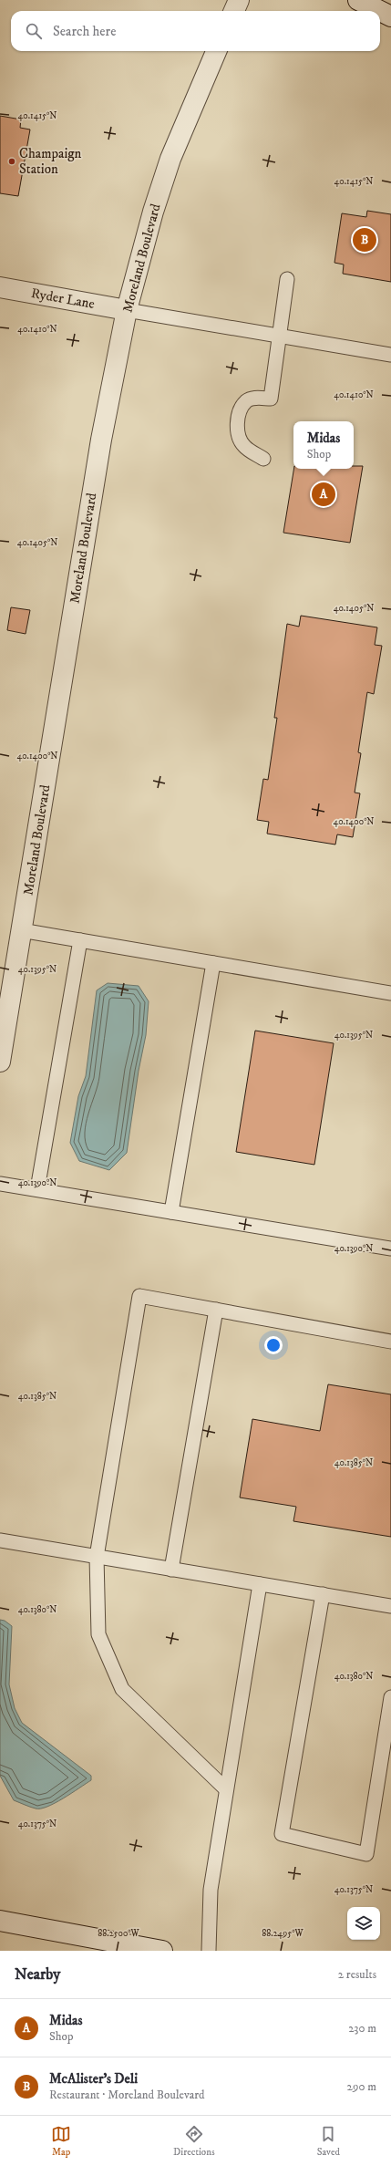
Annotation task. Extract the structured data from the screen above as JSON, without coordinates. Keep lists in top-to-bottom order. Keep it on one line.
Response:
{"streets":{"street":["Moreland Boulevard","Ryder Lane"]},"crossings":[["Moreland Boulevard","Ryder Lane"]],"places":["Champaign Station"],"page":{"search":"Search here","pins":["B","A"],"popup":["Midas","Shop"],"heading":["Nearby","2 results"],"list":[{"mark":"A","name":"Midas","note":"Shop","value":"230 m"},{"mark":"B","name":"McAlister's Deli","note":"Restaurant · Moreland Boulevard","value":"290 m"}],"nav":["Map","Directions","Saved"]},"coordinates":["40.1415°N","40.1410°N","40.1405°N","40.1400°N","40.1395°N","40.1390°N","40.1385°N","40.1380°N","40.1375°N","88.2500°W","88.2495°W"]}
